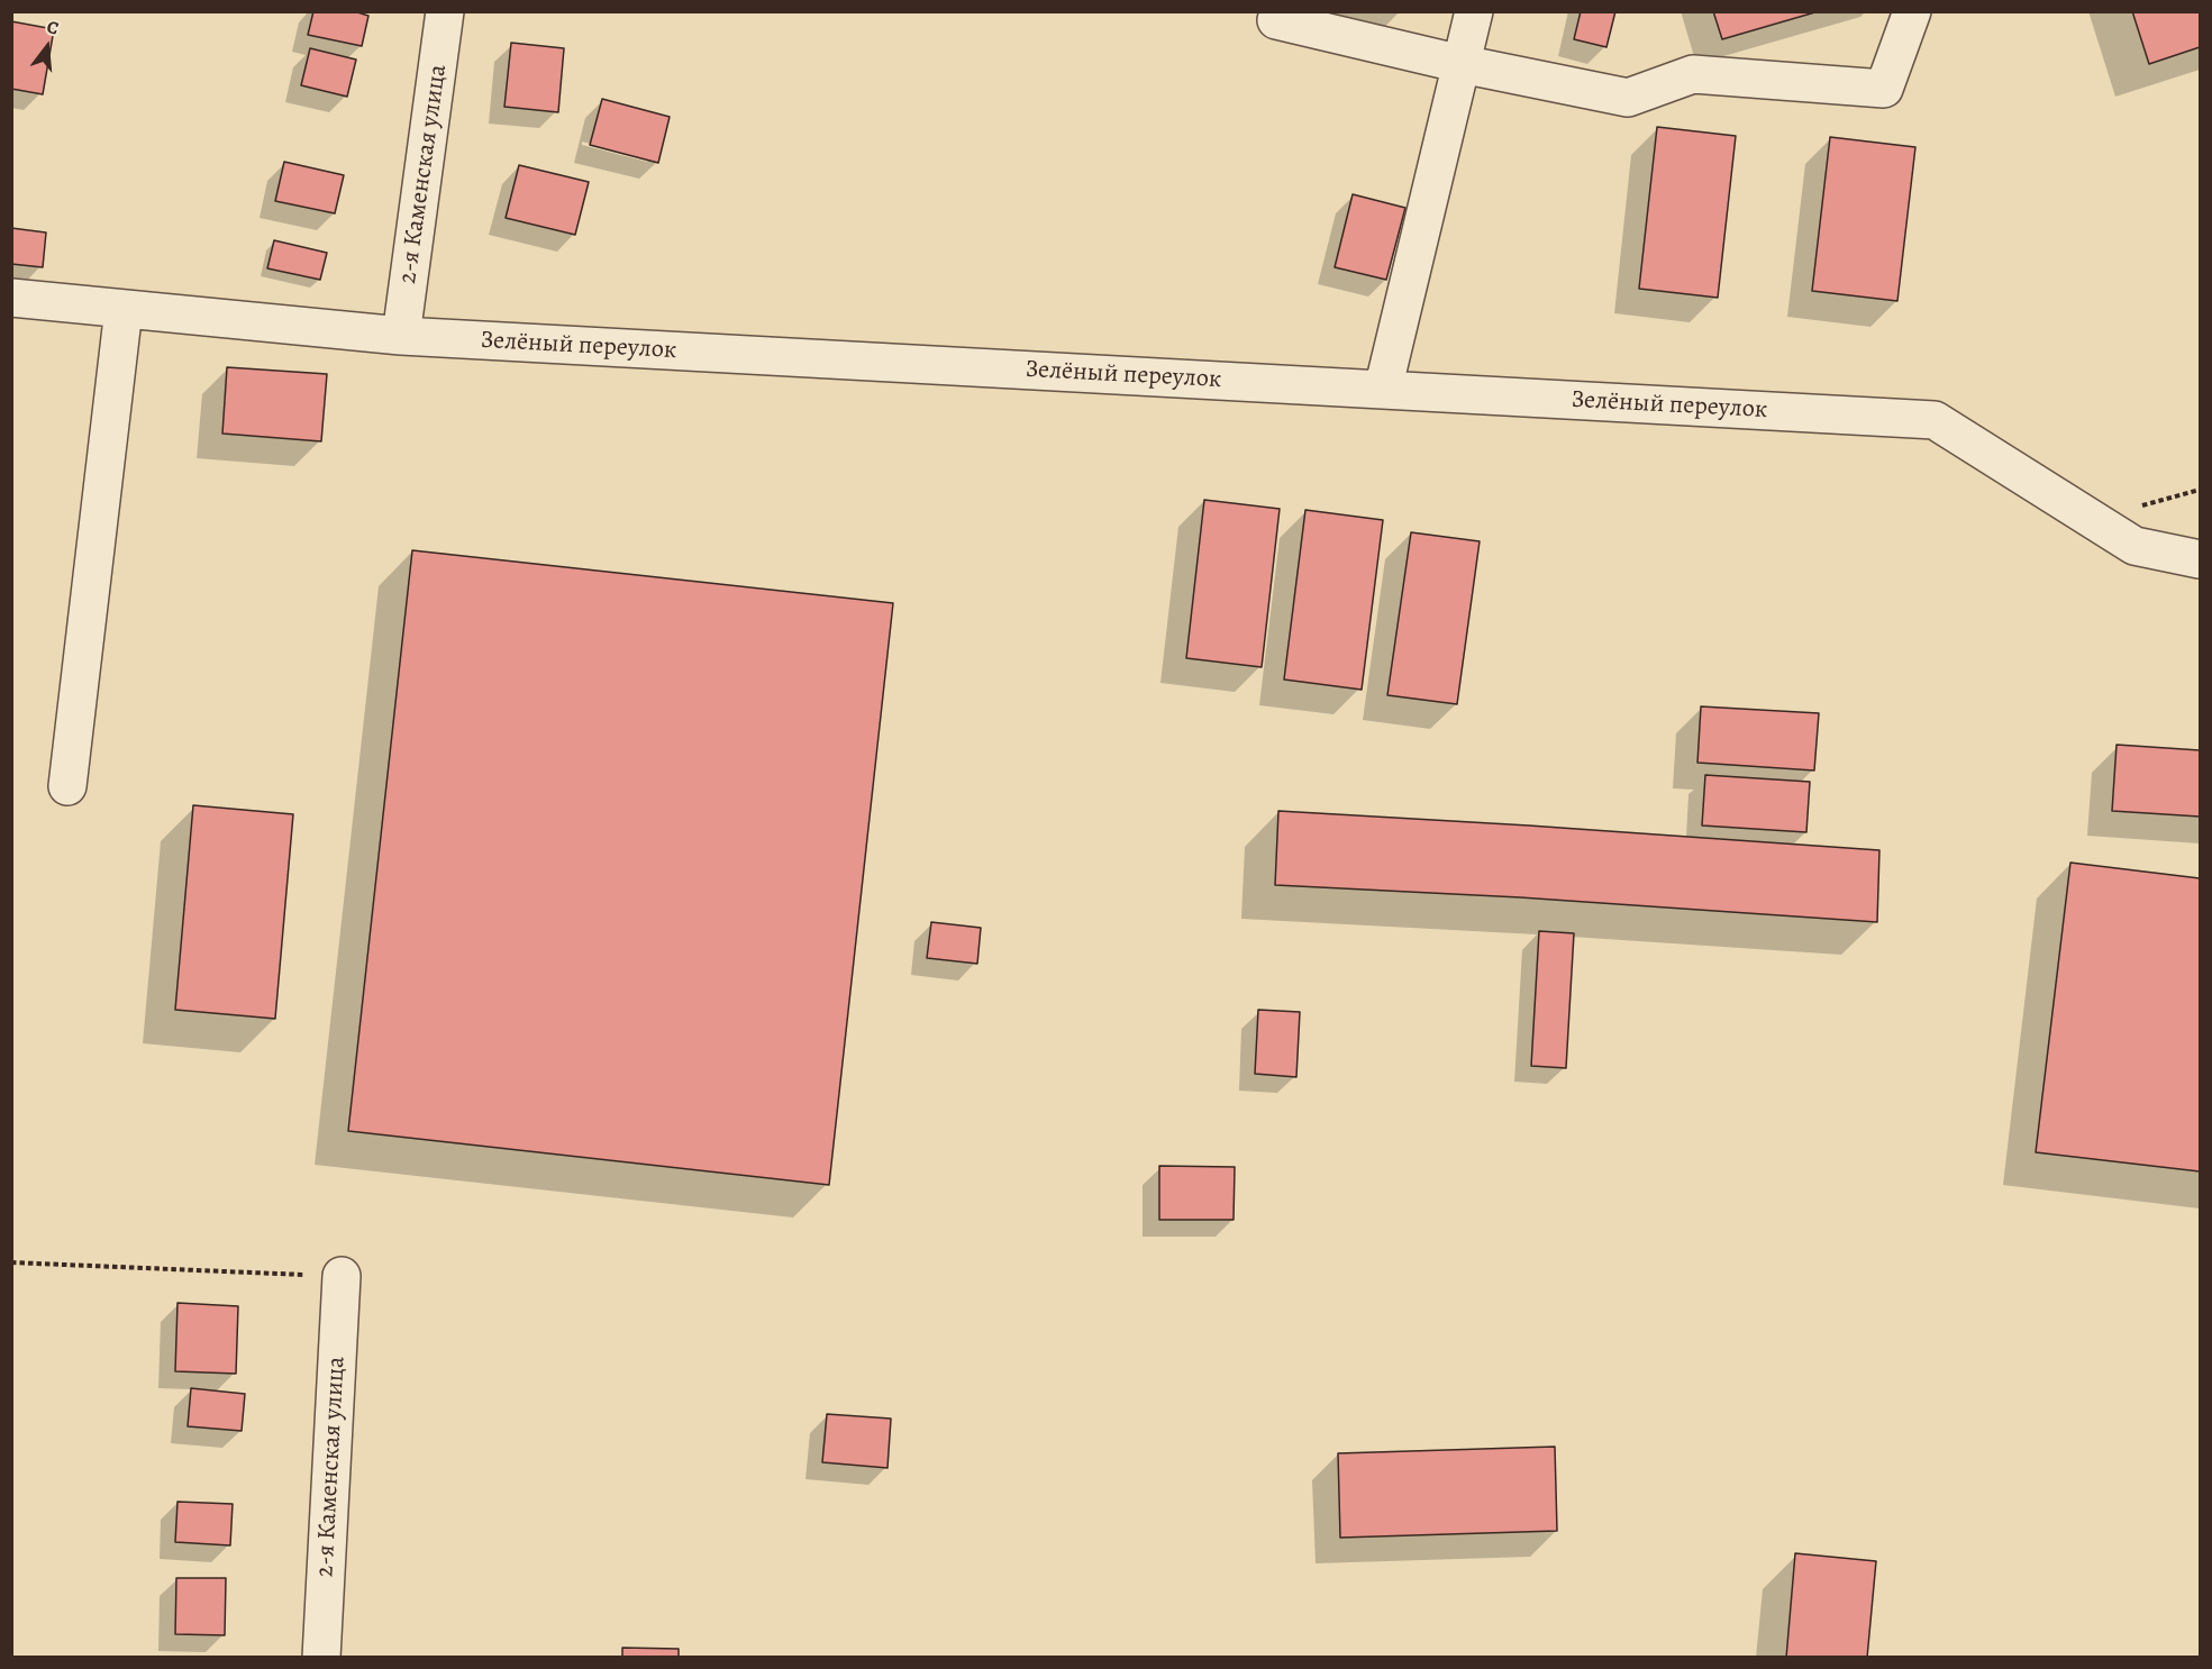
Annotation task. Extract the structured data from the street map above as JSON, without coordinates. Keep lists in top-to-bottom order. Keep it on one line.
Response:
{"streets":{"street":["2-я Каменская улица","Зелёный переулок"]},"crossings":[["2-я Каменская улица","Зелёный переулок"]],"north":"top"}
